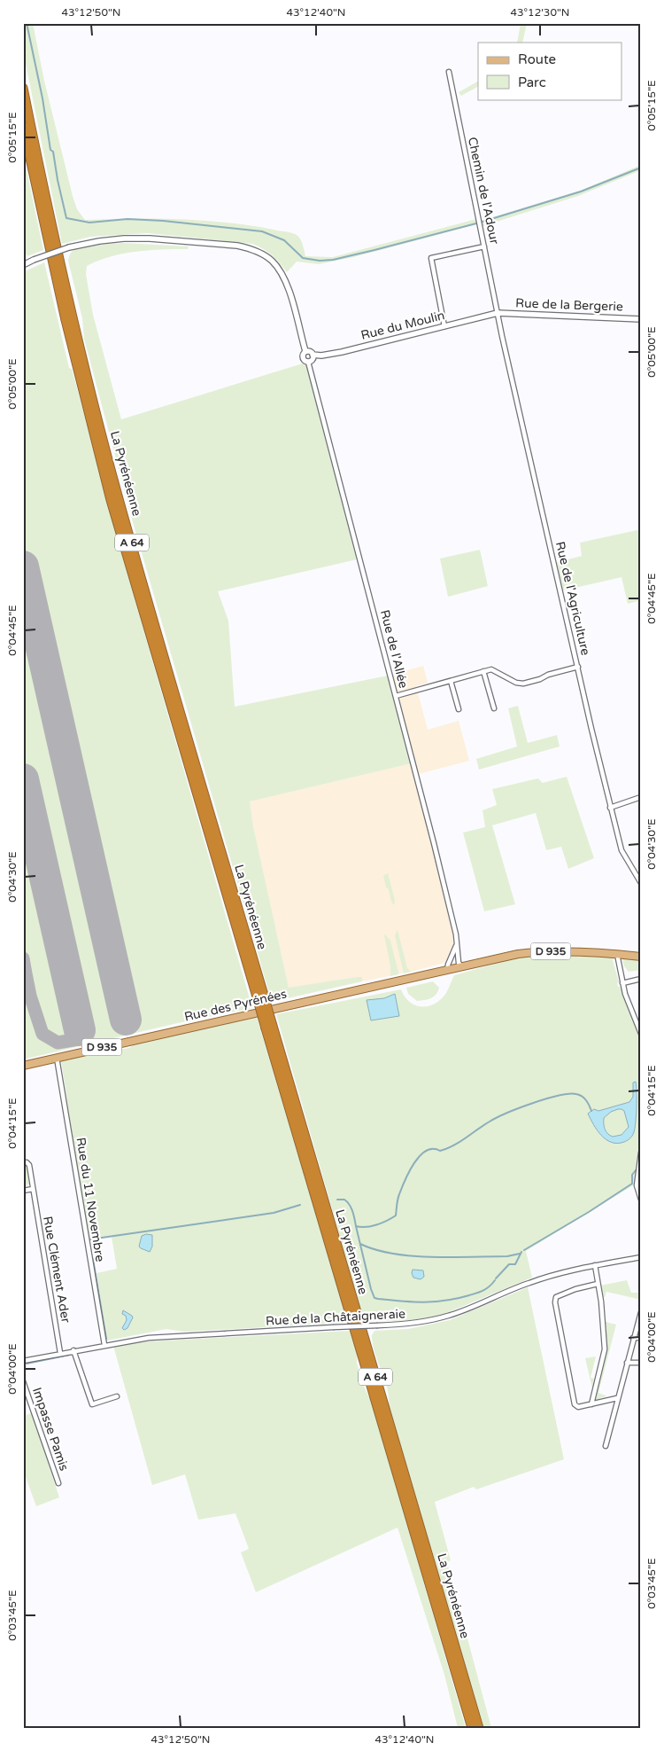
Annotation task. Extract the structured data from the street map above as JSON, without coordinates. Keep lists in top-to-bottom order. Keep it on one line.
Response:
{"streets":{"highway":["La Pyrénéenne","A 64"],"main road":["D 935","Rue des Pyrénées"],"street":["Chemin de l'Adour","Rue de la Bergerie","Rue du Moulin","Rue de l'Agriculture","Rue de l'Allée","Rue du 11 Novembre","Rue Clément Ader","Rue de la Châtaigneraie","Impasse Pamis"]},"crossings":[["Chemin de l'Adour","Rue de la Bergerie"],["Chemin de l'Adour","Rue du Moulin"],["Chemin de l'Adour","Rue de l'Agriculture"],["Rue de la Bergerie","Rue du Moulin"],["Rue de la Bergerie","Rue de l'Agriculture"],["Rue du Moulin","Rue de l'Agriculture"],["Rue du Moulin","Rue de l'Allée"],["Rue de l'Allée","D 935"],["Rue de l'Allée","Rue des Pyrénées"],["D 935","Rue des Pyrénées"],["Rue des Pyrénées","Rue du 11 Novembre"],["Rue du 11 Novembre","Rue de la Châtaigneraie"],["Rue Clément Ader","Rue de la Châtaigneraie"]],"legend":["Route","Parc"],"coordinates":["43°12'50\"N","43°12'40\"N","43°12'30\"N","0°05'15\"E","0°05'00\"E","0°04'45\"E","0°04'30\"E","0°04'15\"E","0°04'00\"E","0°03'45\"E"]}
